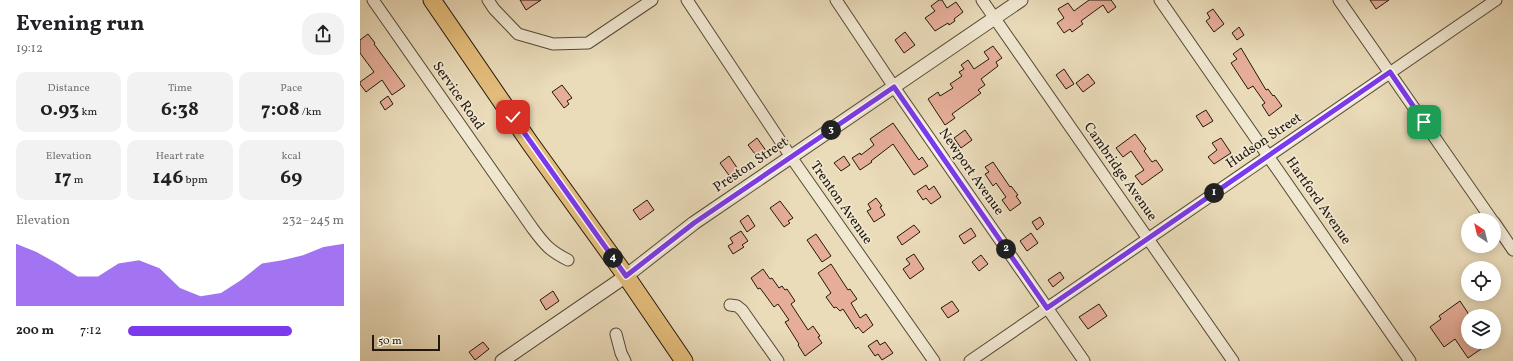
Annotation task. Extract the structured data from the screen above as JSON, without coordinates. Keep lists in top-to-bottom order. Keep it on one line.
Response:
{"streets":{"street":["Service Road","Hudson Street","Preston Street","Newport Avenue","Cambridge Avenue","Hartford Avenue","Trenton Avenue"]},"crossings":[["Hudson Street","Newport Avenue"],["Hudson Street","Cambridge Avenue"],["Hudson Street","Hartford Avenue"],["Preston Street","Newport Avenue"],["Preston Street","Cambridge Avenue"],["Preston Street","Trenton Avenue"]],"scale_bar":"50 m","north":"top left","page":{"heading":["Evening run","19:12"],"stats":[["Distance","0.93 km"],["Time","6:38"],["Pace","7:08 /km"],["Elevation","17 m"],["Heart rate","146 bpm"],["kcal","69"]],"pins":["3","1","2","4"],"chart":["Elevation","232–245 m"],"list":[{"name":"200 m","note":"7:12"}],"scale":"50 m"}}
